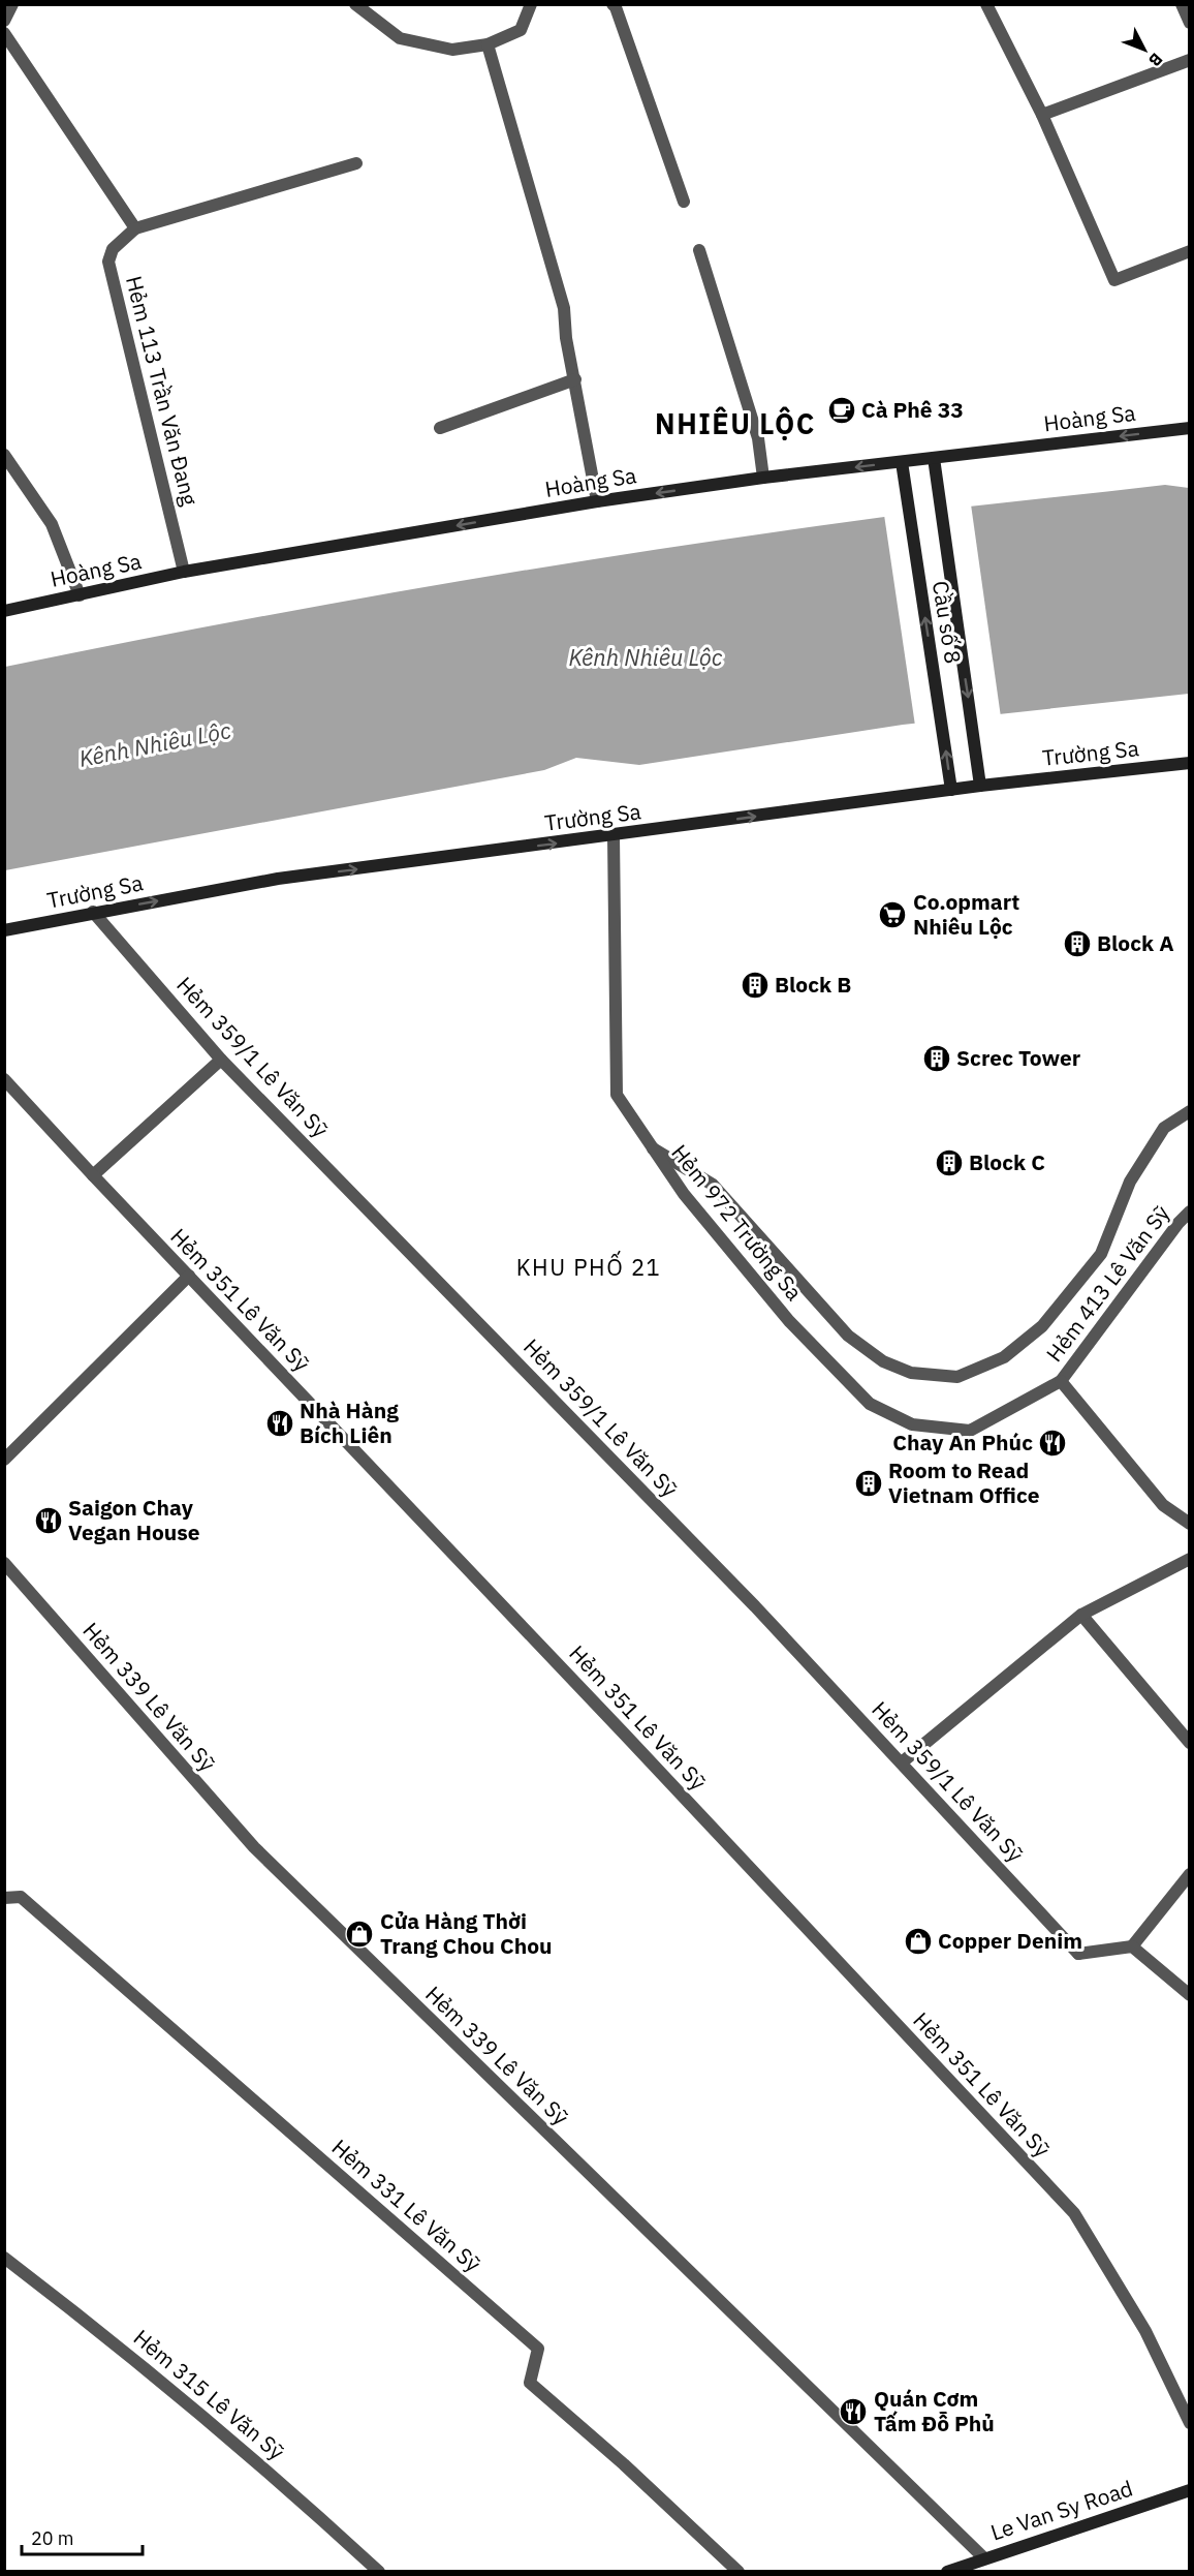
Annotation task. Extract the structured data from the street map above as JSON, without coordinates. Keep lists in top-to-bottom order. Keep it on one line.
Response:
{"streets":{"street":["Hẻm 113 Trần Văn Đang","Hoàng Sa","Cầu số 8","Trường Sa","Hẻm 359/1 Lê Văn Sỹ","Hẻm 972 Trường Sa","Hẻm 413 Lê Văn Sỹ","Hẻm 351 Lê Văn Sỹ","Hẻm 339 Lê Văn Sỹ","Hẻm 331 Lê Văn Sỹ","Hẻm 315 Lê Văn Sỹ","Le Van Sy Road"]},"crossings":[["Hẻm 113 Trần Văn Đang","Hoàng Sa"],["Hoàng Sa","Cầu số 8"],["Cầu số 8","Trường Sa"],["Trường Sa","Hẻm 359/1 Lê Văn Sỹ"],["Trường Sa","Hẻm 972 Trường Sa"],["Hẻm 972 Trường Sa","Hẻm 413 Lê Văn Sỹ"],["Hẻm 339 Lê Văn Sỹ","Le Van Sy Road"]],"one_way":["Hoàng Sa","Trường Sa"],"districts":["NHIÊU LỘC","KHU PHỐ 21"],"water":["Kênh Nhiêu Lộc"],"places":{"cafe":["Cà Phê 33"],"supermarket":["Co.opmart Nhiêu Lộc"],"building":["Block A","Block B","Screc Tower","Block C","Room to Read Vietnam Office"],"restaurant":["Nhà Hàng Bích Liên","Chay An Phúc","Saigon Chay Vegan House","Quán Cơm Tấm Đỗ Phủ"],"shop":["Cửa Hàng Thời Trang Chou Chou","Copper Denim"]},"scale_bar":"20 m","north":"bottom right"}
